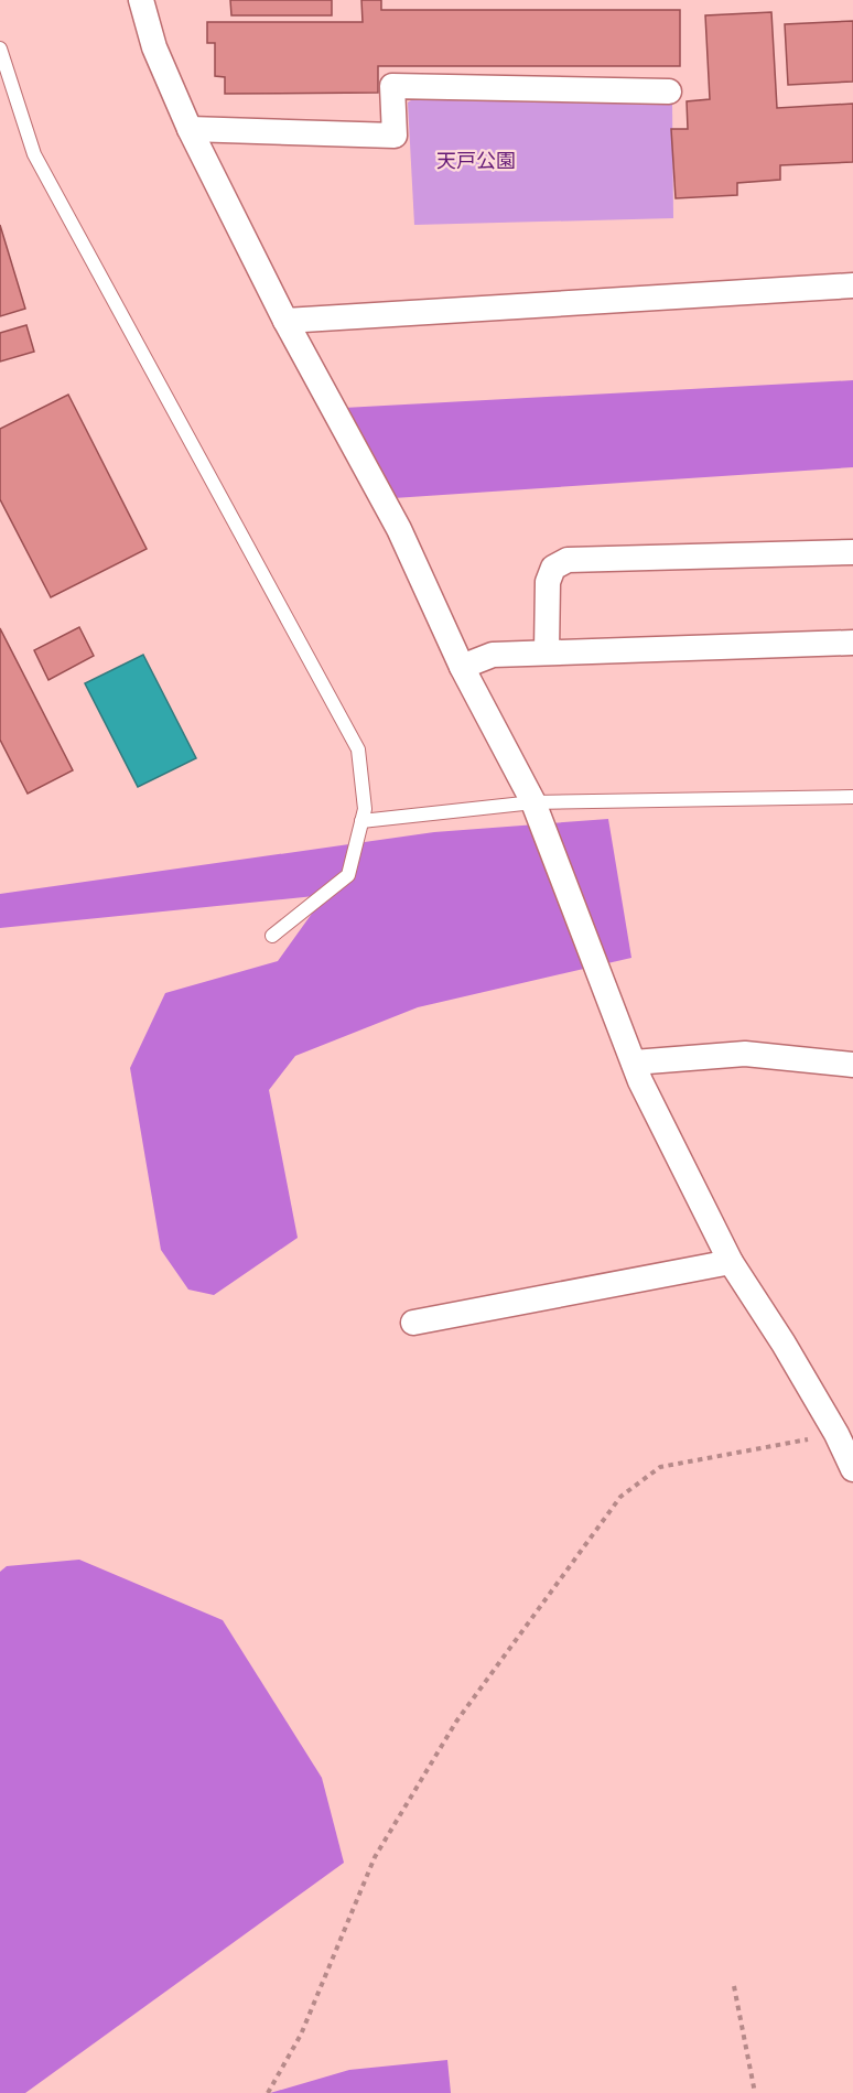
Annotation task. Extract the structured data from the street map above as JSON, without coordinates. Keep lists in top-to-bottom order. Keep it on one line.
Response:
{"parks":["天戸公園"]}
